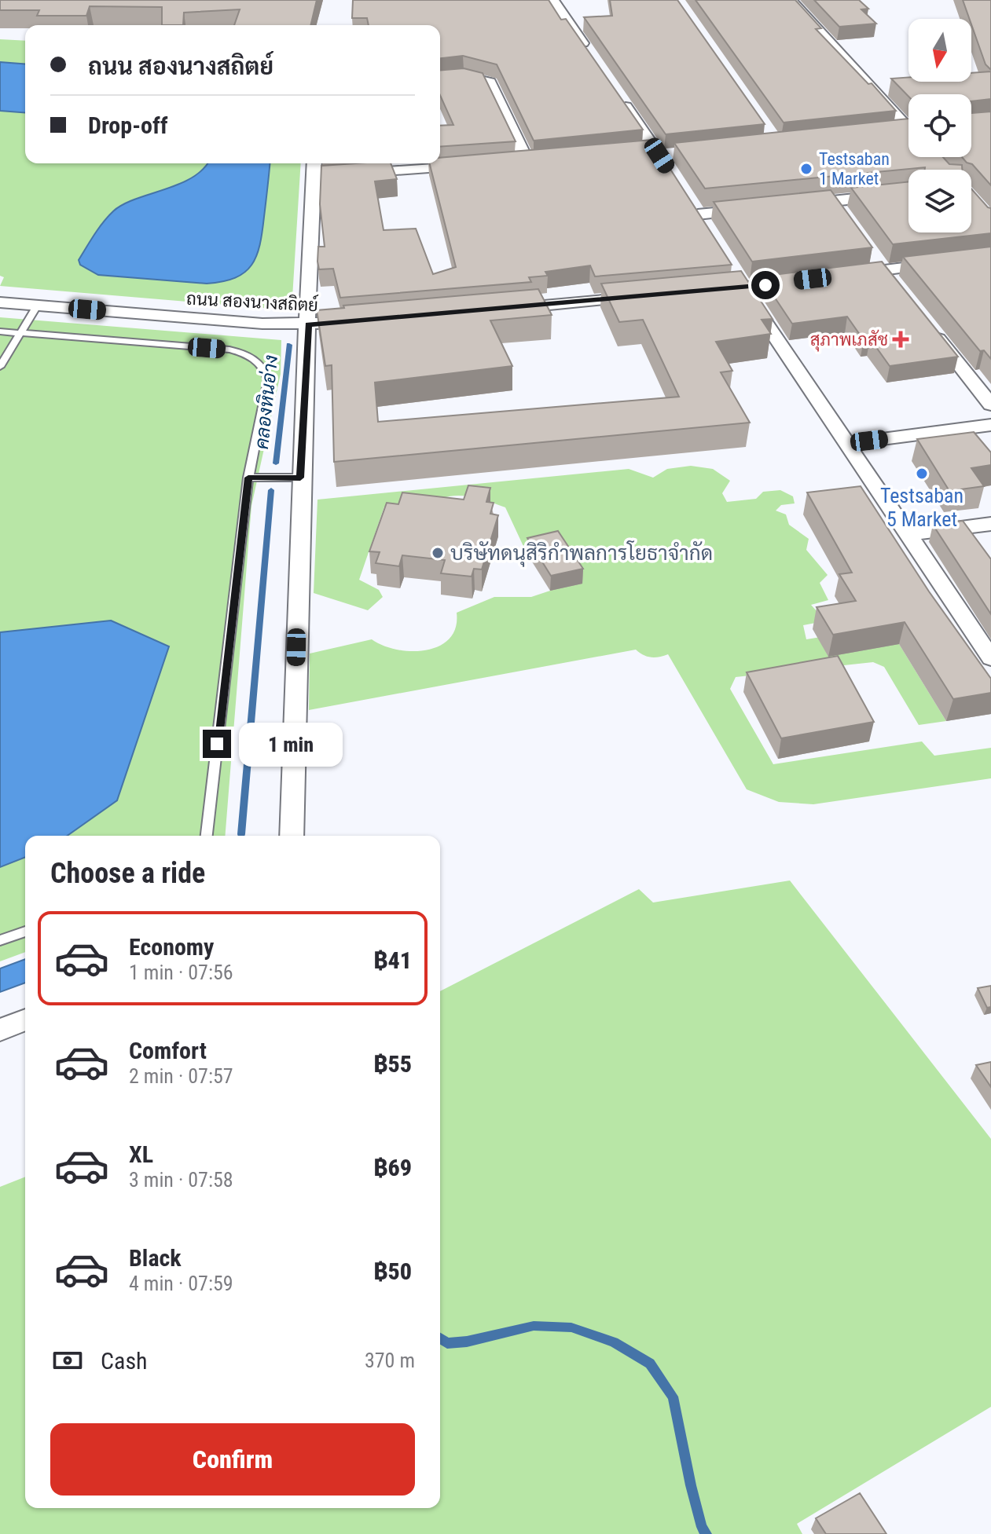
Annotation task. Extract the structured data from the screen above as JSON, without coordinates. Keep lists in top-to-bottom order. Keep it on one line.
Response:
{"streets":{"street":["ถนน สองนางสถิตย์"]},"water":["คลองหินอ่าง"],"places":{"other":["Testsaban 1 Market","Testsaban 5 Market","บริษัทดนุสิริกำพลการโยธาจำกัด"],"health":["สุภาพเภสัช"]},"north":"bottom","page":{"banner":["ถนน สองนางสถิตย์","Drop-off"],"bubble":"1 min","heading":"Choose a ride","list":[{"name":"Economy","note":"1 min · 07:56","value":"฿41"},{"name":"Comfort","note":"2 min · 07:57","value":"฿55"},{"name":"XL","note":"3 min · 07:58","value":"฿69"},{"name":"Black","note":"4 min · 07:59","value":"฿50"}],"pay":["Cash","370 m"],"buttons":"Confirm"}}
